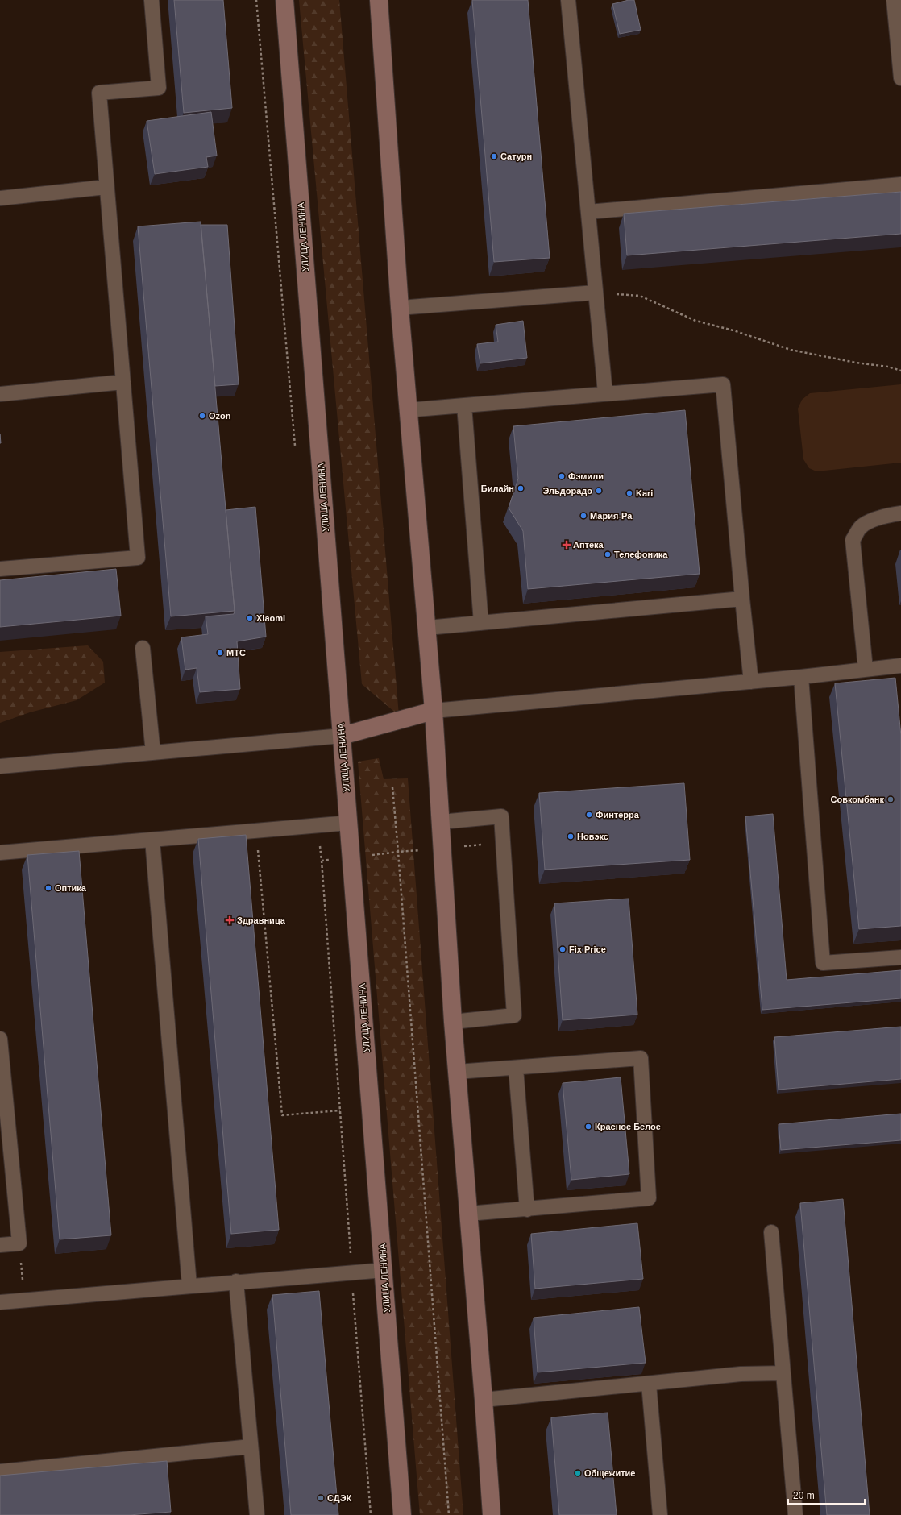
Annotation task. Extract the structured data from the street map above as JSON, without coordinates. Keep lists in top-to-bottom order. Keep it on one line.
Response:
{"streets":{"street":["УЛИЦА ЛЕНИНА"]},"places":{"other":["Сатурн","Ozon","Фэмили","Билайн","Эльдорадо","Kari","Мария-Ра","Телефоника","Xiaomi","МТС","Совкомбанк","Финтерра","Новэкс","Оптика","Fix Price","Красное Белое","Общежитие","СДЭК"],"health":["Аптека","Здравница"]},"scale_bar":"20 m"}
